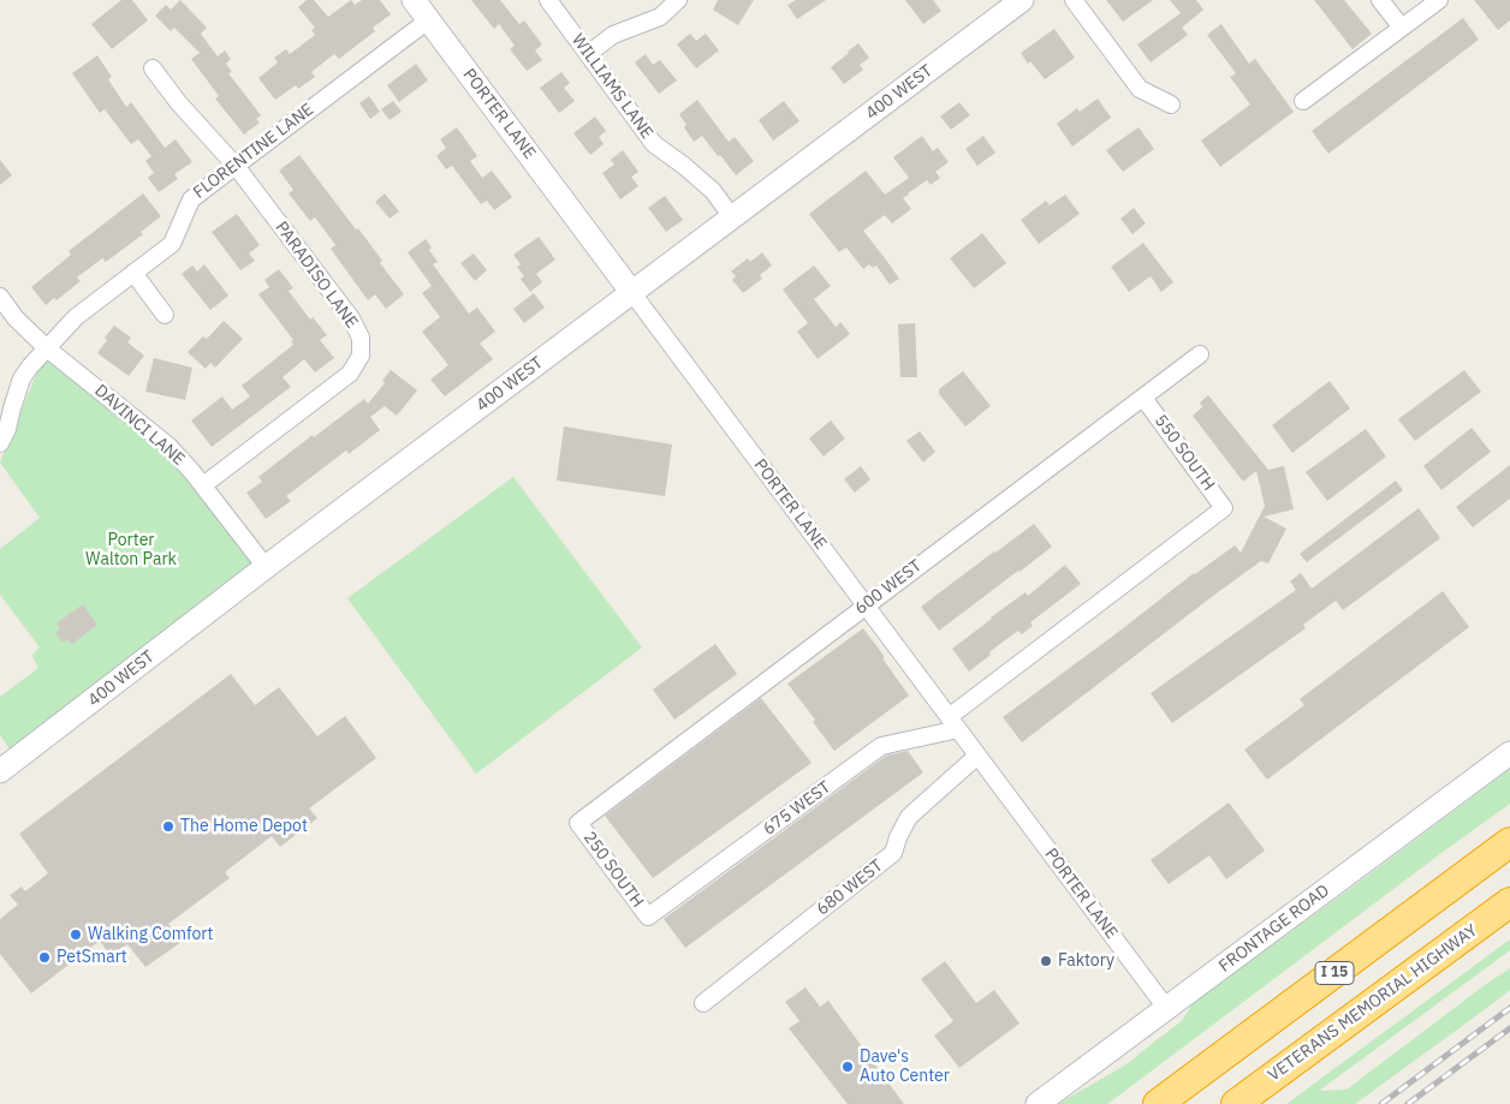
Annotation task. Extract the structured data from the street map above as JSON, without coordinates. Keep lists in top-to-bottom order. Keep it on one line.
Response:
{"streets":{"highway":["I 15","VETERANS MEMORIAL HIGHWAY"],"main road":["400 WEST","PORTER LANE","FRONTAGE ROAD"],"street":["WILLIAMS LANE","FLORENTINE LANE","PARADISO LANE","DAVINCI LANE","550 SOUTH","600 WEST","675 WEST","250 SOUTH","680 WEST"]},"crossings":[["WILLIAMS LANE","400 WEST"],["400 WEST","PORTER LANE"],["400 WEST","DAVINCI LANE"],["PORTER LANE","FLORENTINE LANE"],["PORTER LANE","600 WEST"],["PORTER LANE","675 WEST"],["PORTER LANE","680 WEST"],["PORTER LANE","FRONTAGE ROAD"],["FLORENTINE LANE","PARADISO LANE"],["FLORENTINE LANE","DAVINCI LANE"],["PARADISO LANE","DAVINCI LANE"],["550 SOUTH","600 WEST"],["550 SOUTH","675 WEST"],["600 WEST","250 SOUTH"],["675 WEST","250 SOUTH"]],"parks":["Porter Walton Park"],"places":["The Home Depot","Walking Comfort","PetSmart","Faktory","Dave's Auto Center"]}
